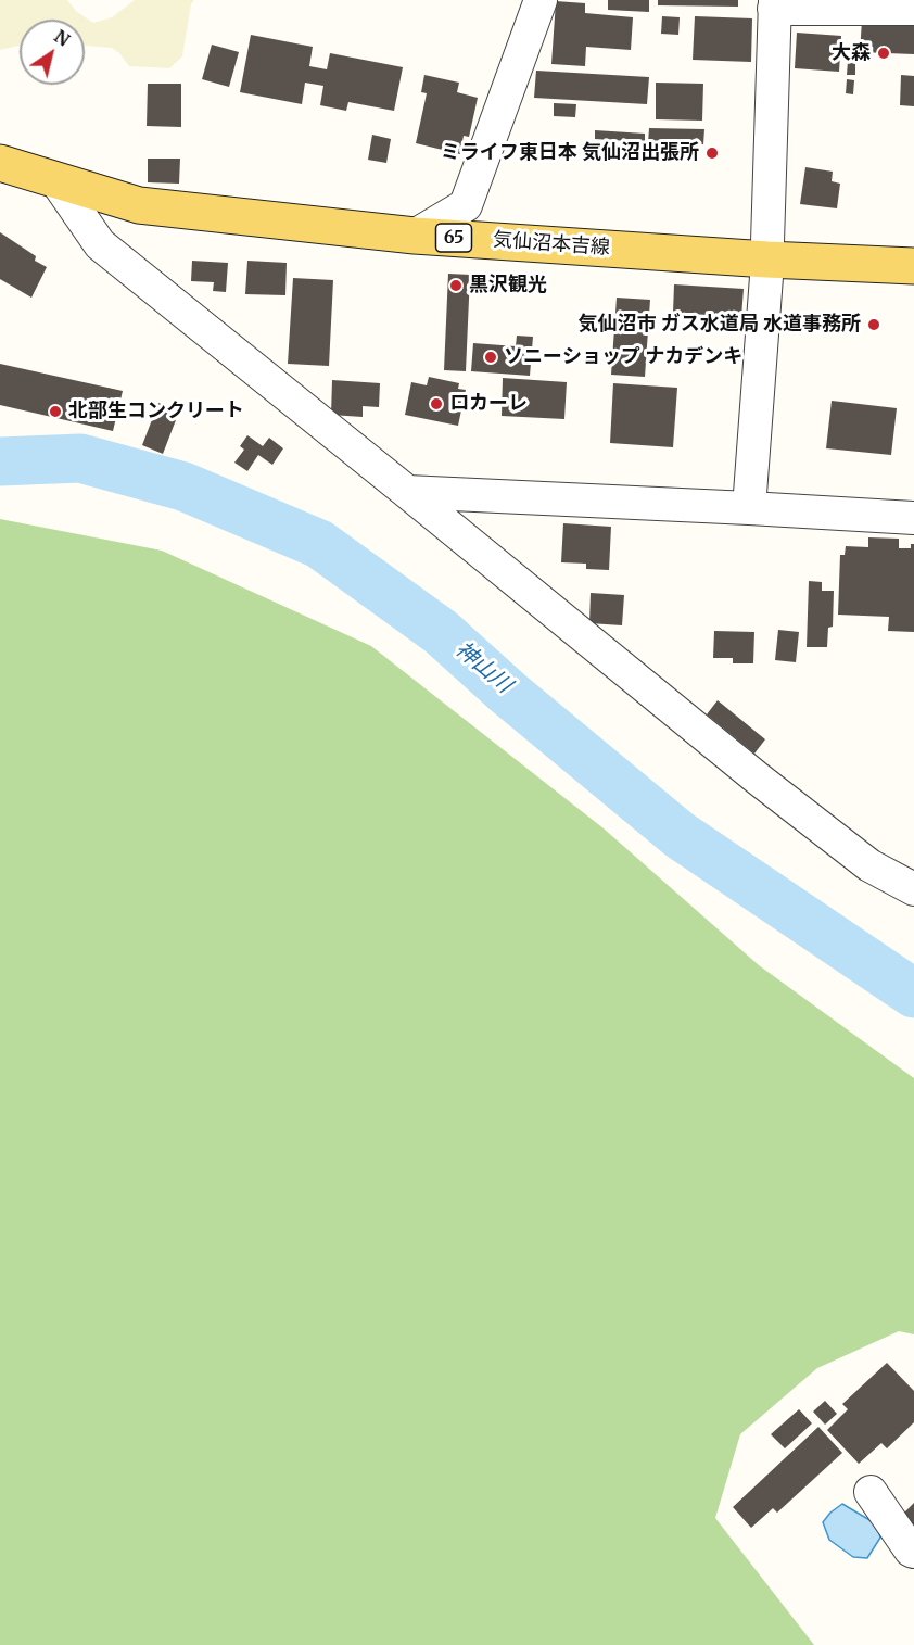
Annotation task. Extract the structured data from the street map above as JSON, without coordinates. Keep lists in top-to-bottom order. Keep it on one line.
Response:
{"streets":{"main road":["65","気仙沼本吉線"]},"water":["神山川"],"places":["大森","ミライフ東日本 気仙沼出張所","黒沢観光","気仙沼市 ガス水道局 水道事務所","ソニーショップ ナカデンキ","ロカーレ","北部生コンクリート"],"north":"top right"}
